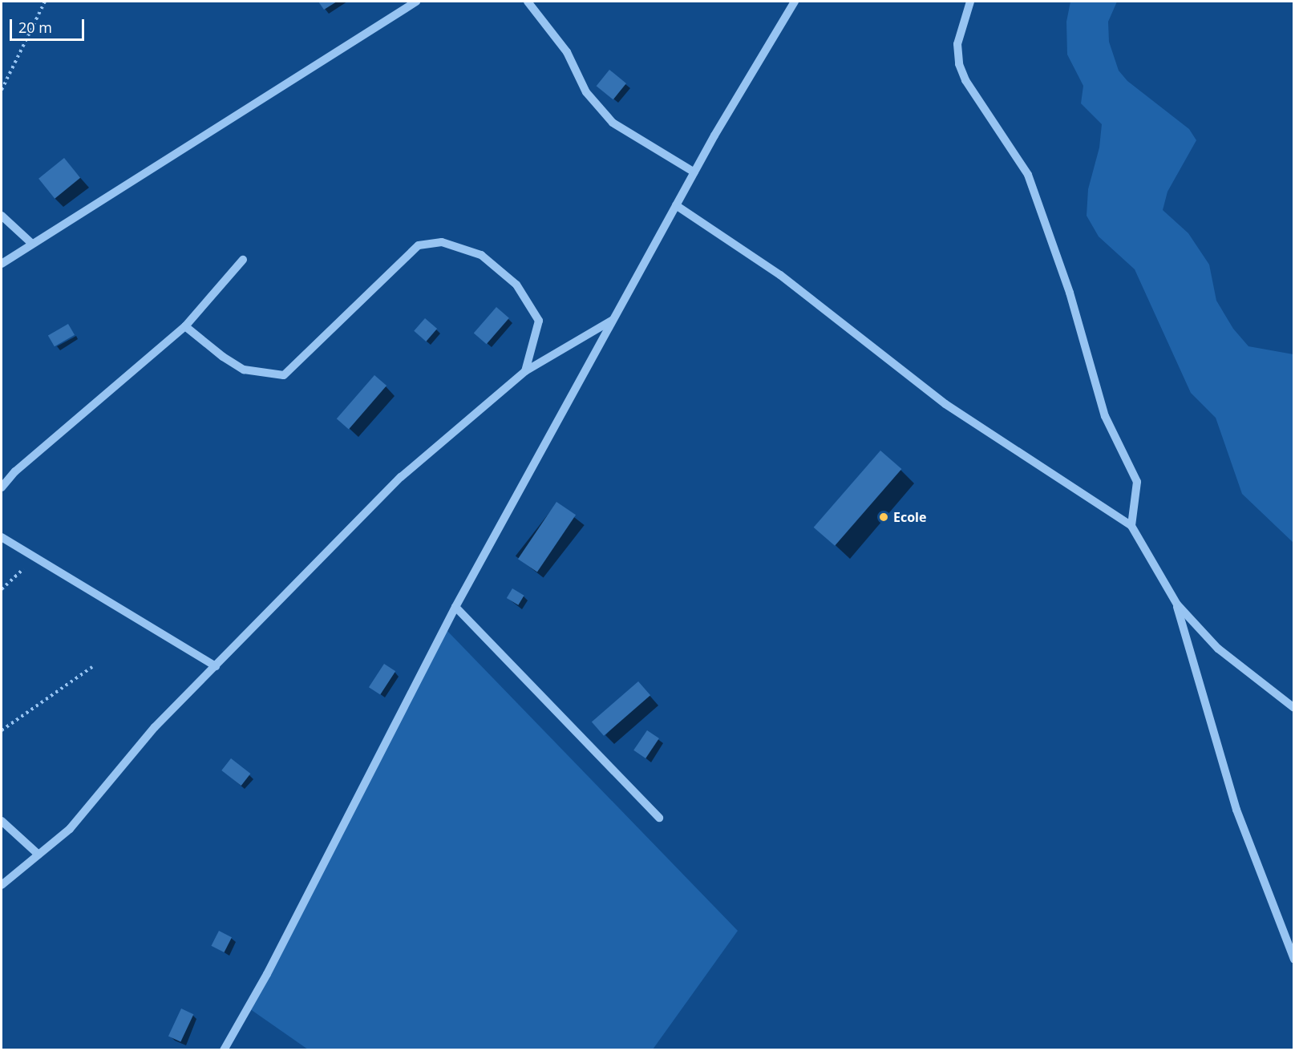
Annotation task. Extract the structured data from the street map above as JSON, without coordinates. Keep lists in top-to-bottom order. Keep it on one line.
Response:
{"places":["Ecole"],"scale_bar":"20 m"}
